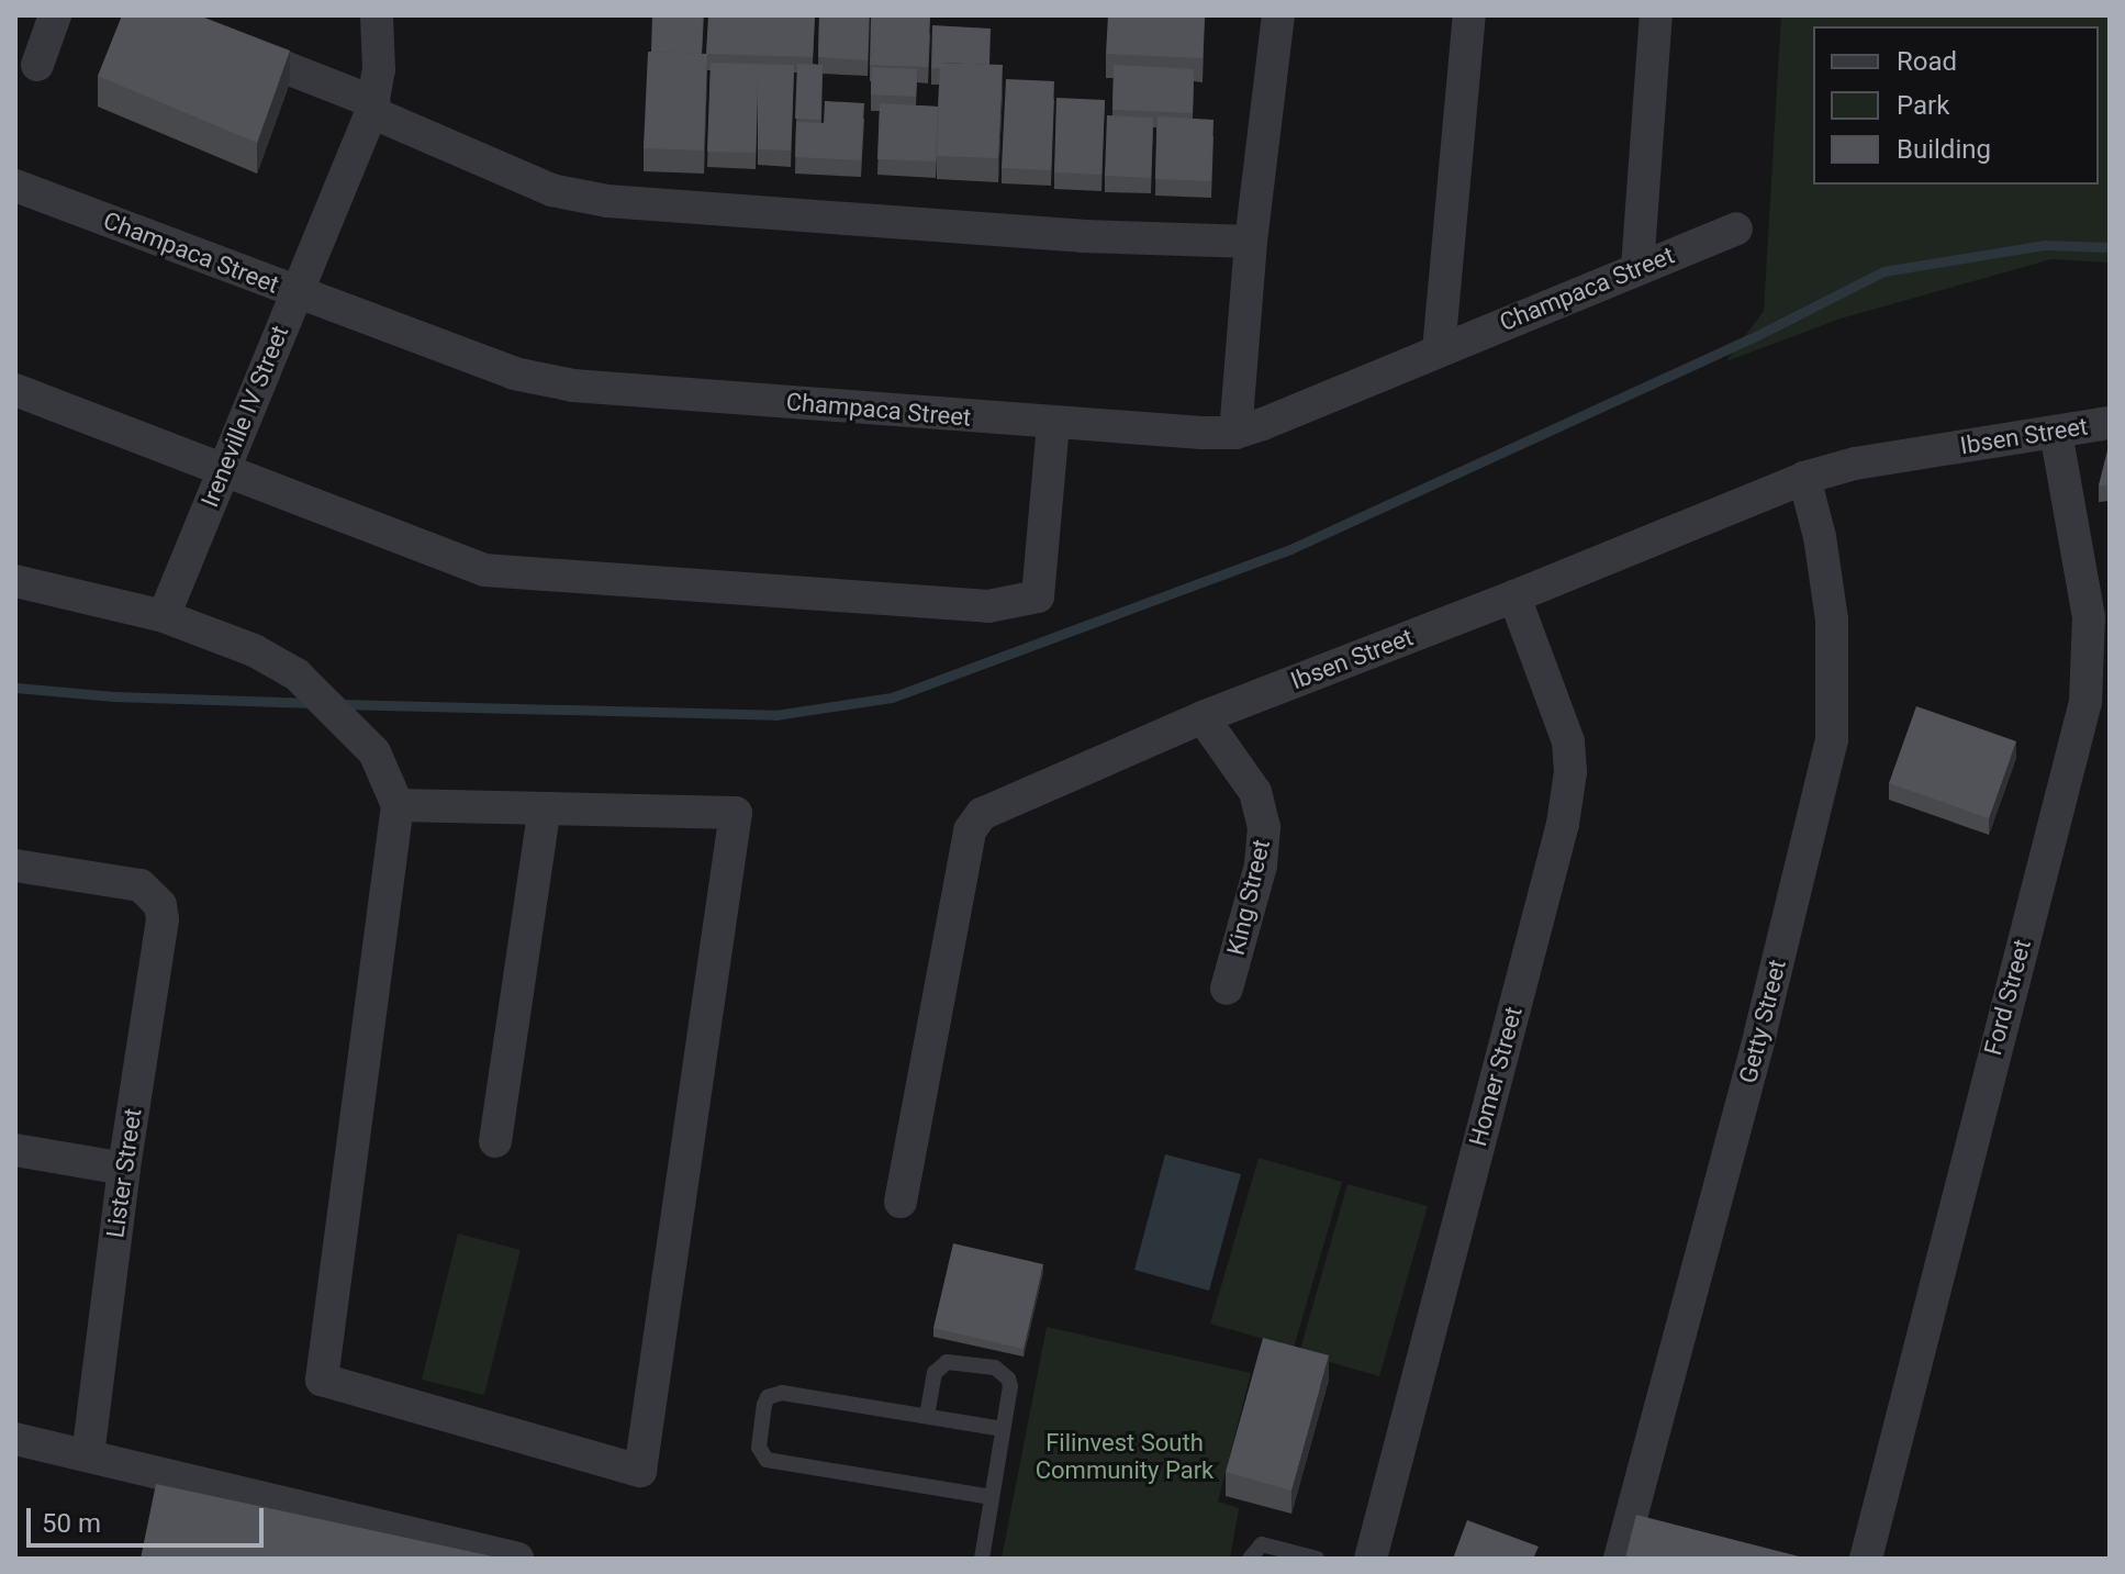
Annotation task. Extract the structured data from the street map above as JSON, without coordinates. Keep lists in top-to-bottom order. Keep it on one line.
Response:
{"streets":{"street":["Champaca Street","Ireneville IV Street","Ibsen Street","King Street","Ford Street","Getty Street","Homer Street","Lister Street"]},"crossings":[["Champaca Street","Ireneville IV Street"],["Ibsen Street","King Street"],["Ibsen Street","Ford Street"],["Ibsen Street","Getty Street"],["Ibsen Street","Homer Street"]],"parks":["Filinvest South Community Park"],"legend":["Road","Park","Building"],"scale_bar":"50 m"}
